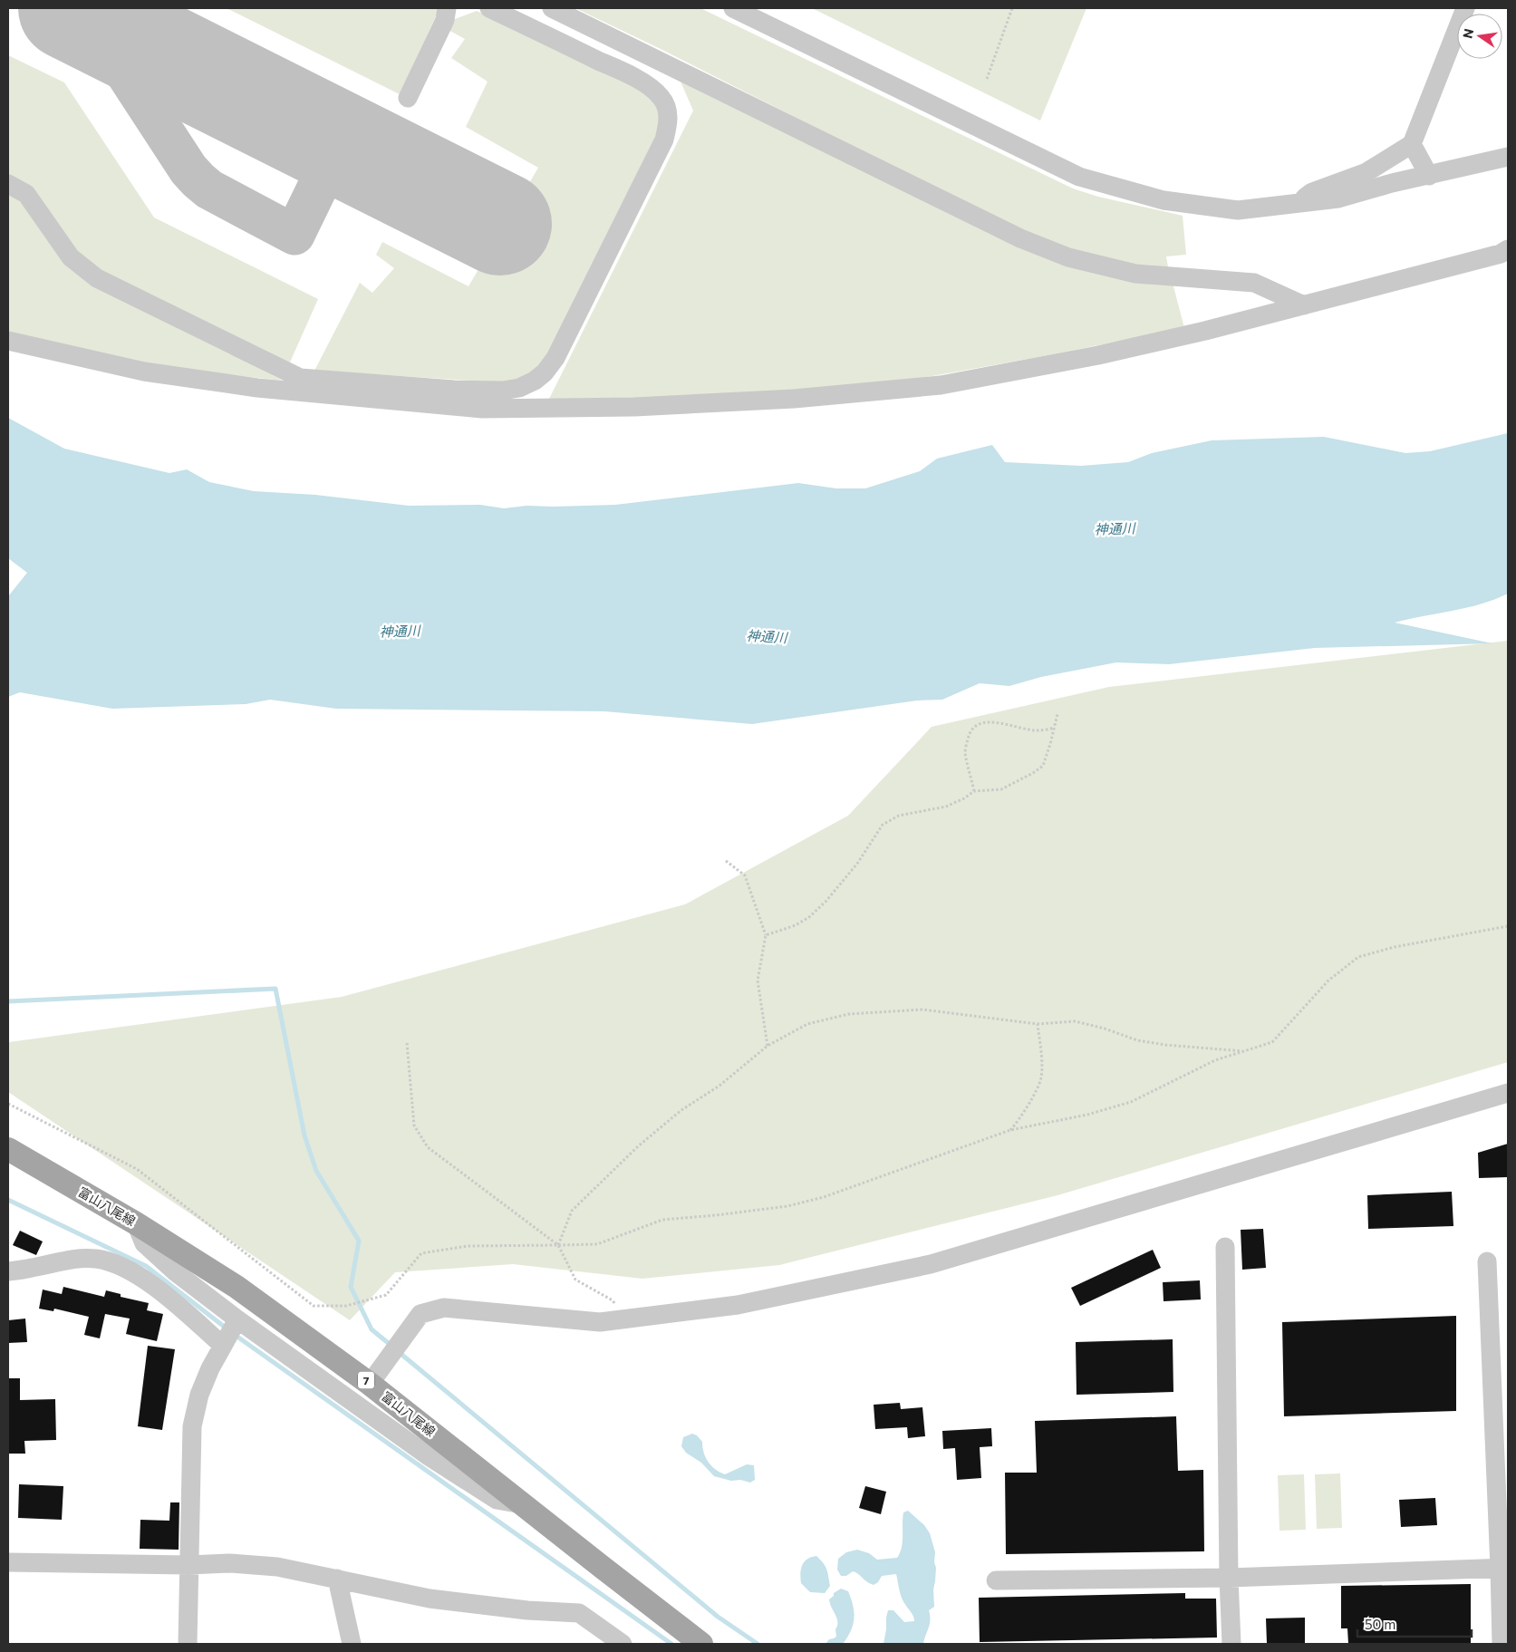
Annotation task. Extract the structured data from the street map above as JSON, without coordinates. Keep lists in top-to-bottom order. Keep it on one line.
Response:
{"streets":{"main road":["富山八尾線","7"]},"water":["神通川"],"scale_bar":"50 m","north":"left"}
